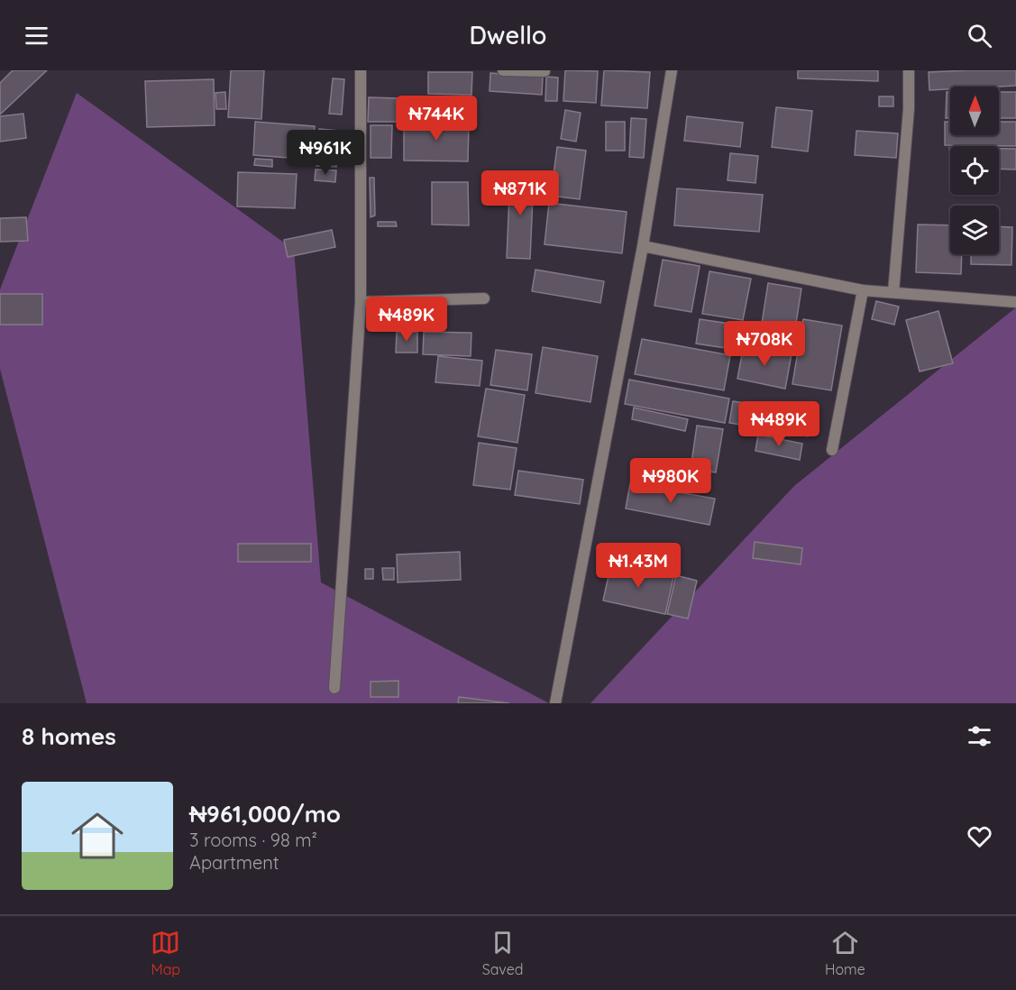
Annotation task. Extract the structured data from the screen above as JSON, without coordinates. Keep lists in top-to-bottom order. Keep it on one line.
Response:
{"north":"top","page":{"header":"Dwello","price":["₦744K","₦961K","₦871K","₦489K","₦708K","₦489K","₦980K","₦1.43M"],"heading":"8 homes","list":[{"name":"₦961,000/mo","note":"3 rooms · 98 m² · Apartment"}],"tabs":["Map","Saved","Home"]}}
